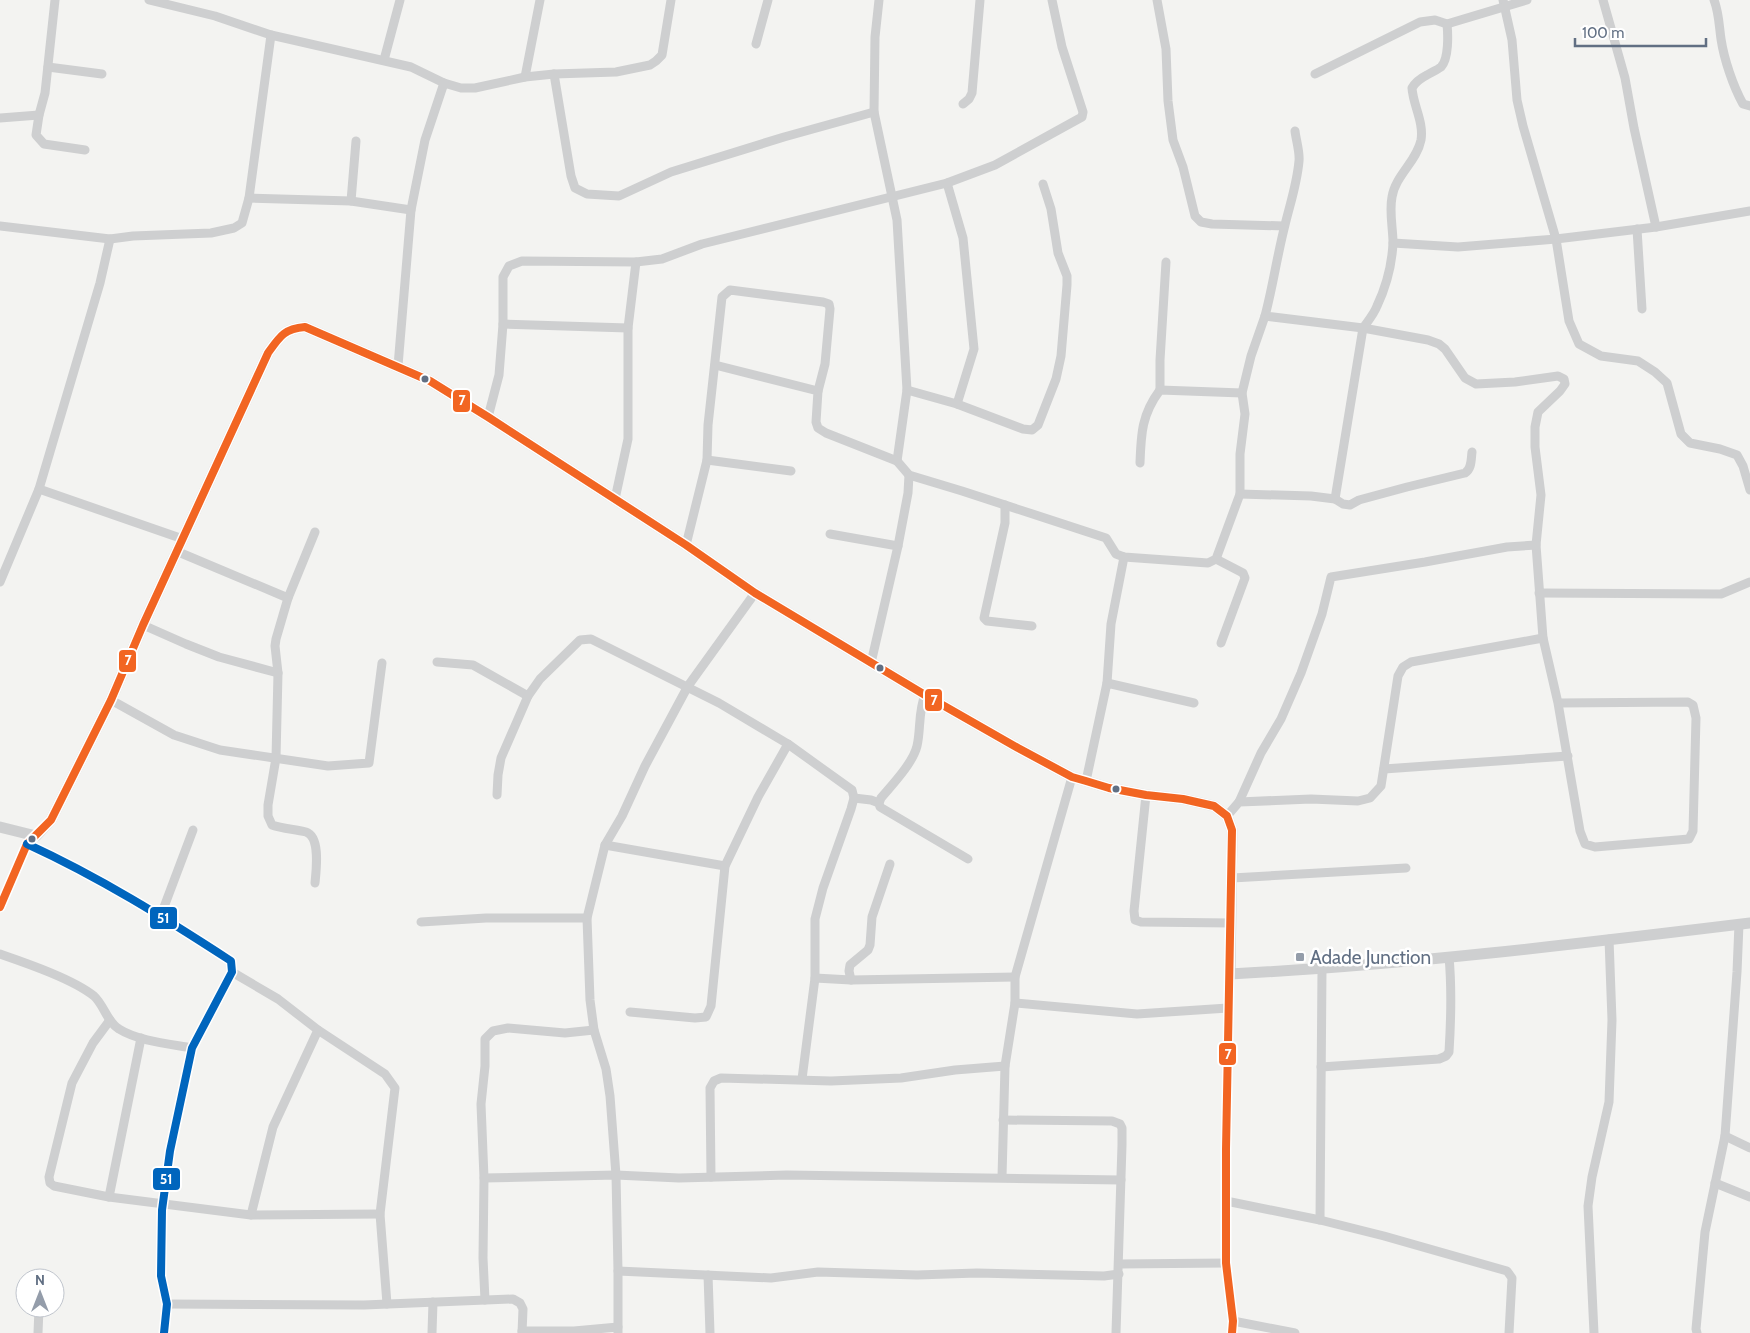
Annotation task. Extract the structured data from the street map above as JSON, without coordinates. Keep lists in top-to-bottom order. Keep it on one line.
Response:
{"places":{"transit":["Adade Junction"]},"lines":["transit line 7","transit line 51"],"scale_bar":"100 m","north":"top"}
